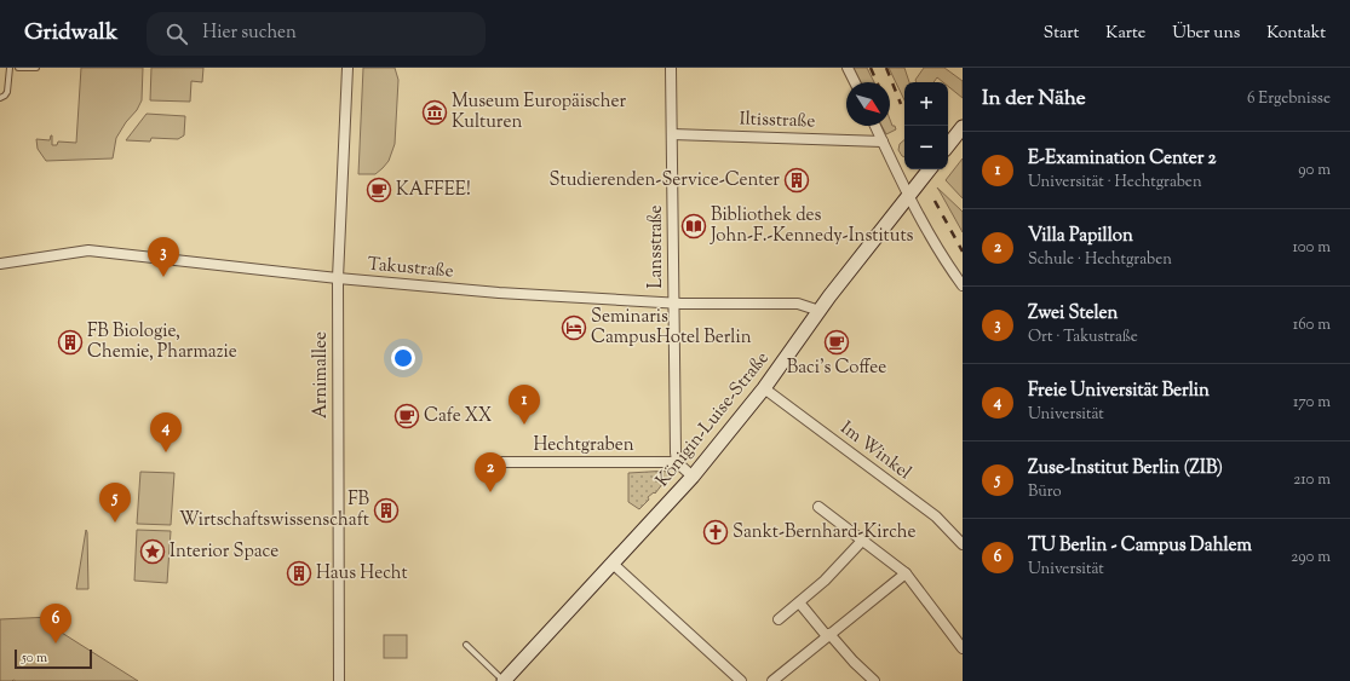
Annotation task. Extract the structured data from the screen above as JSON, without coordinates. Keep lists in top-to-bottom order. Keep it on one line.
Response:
{"streets":{"main road":["Königin-Luise-Straße"],"street":["Iltisstraße","Lansstraße","Takustraße","Arnimallee","Hechtgraben","Im Winkel"]},"crossings":[["Iltisstraße","Lansstraße"],["Lansstraße","Takustraße"],["Lansstraße","Hechtgraben"],["Takustraße","Arnimallee"],["Takustraße","Königin-Luise-Straße"],["Königin-Luise-Straße","Im Winkel"]],"places":{"museum":["Museum Europäischer Kulturen"],"building":["Studierenden-Service-Center","FB Biologie, Chemie, Pharmazie","FB Wirtschaftswissenschaft","Haus Hecht"],"cafe":["KAFFEE!","Baci’s Coffee","Cafe XX"],"library":["Bibliothek des John-F.-Kennedy-Instituts"],"hotel":["Seminaris CampusHotel Berlin"],"church":["Sankt-Bernhard-Kirche"],"place":["Interior Space"]},"scale_bar":"50 m","north":"bottom right","page":{"header":"Gridwalk","search":"Hier suchen","nav":["Start","Karte","Über uns","Kontakt"],"heading":["In der Nähe","6 Ergebnisse"],"map_buttons":["+","−"],"list":[{"mark":"1","name":"E-Examination Center 2","note":"Universität · Hechtgraben","value":"90 m"},{"mark":"2","name":"Villa Papillon","note":"Schule · Hechtgraben","value":"100 m"},{"mark":"3","name":"Zwei Stelen","note":"Ort · Takustraße","value":"160 m"},{"mark":"4","name":"Freie Universität Berlin","note":"Universität","value":"170 m"},{"mark":"5","name":"Zuse-Institut Berlin (ZIB)","note":"Büro","value":"210 m"},{"mark":"6","name":"TU Berlin - Campus Dahlem","note":"Universität","value":"290 m"}],"pins":["3","1","4","2","5","6"],"scale":"50 m"}}
